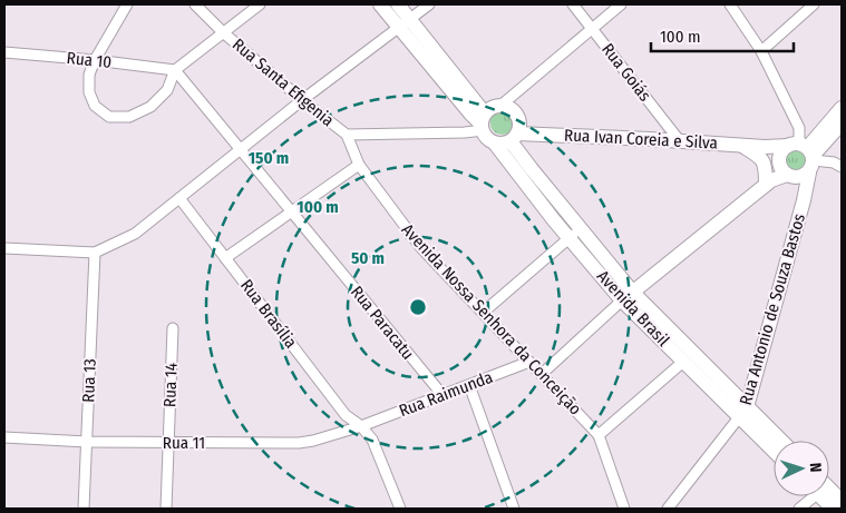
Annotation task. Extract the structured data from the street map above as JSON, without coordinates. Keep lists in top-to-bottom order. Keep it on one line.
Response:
{"streets":{"street":["Rua 10","Rua Goiás","Rua Santa Efigenia","Rua Ivan Coreia e Silva","Avenida Brasil","Rua Antonio de Souza Bastos","Rua Brasília","Avenida Nossa Senhora da Conceição","Rua Paracatu","Rua 13","Rua 14","Rua Raimunda","Rua 11"]},"crossings":[["Rua 10","Rua Paracatu"],["Rua Goiás","Rua Ivan Coreia e Silva"],["Rua Santa Efigenia","Rua Ivan Coreia e Silva"],["Rua Santa Efigenia","Avenida Brasil"],["Rua Santa Efigenia","Avenida Nossa Senhora da Conceição"],["Rua Ivan Coreia e Silva","Avenida Brasil"],["Rua Ivan Coreia e Silva","Rua Antonio de Souza Bastos"],["Avenida Brasil","Rua Antonio de Souza Bastos"],["Rua Brasília","Rua Raimunda"],["Rua Brasília","Rua 11"],["Avenida Nossa Senhora da Conceição","Rua Raimunda"],["Rua Paracatu","Rua Raimunda"],["Rua 13","Rua 11"],["Rua 14","Rua 11"],["Rua Raimunda","Rua 11"]],"scale_bar":"100 m","north":"right","rings":["150 m","100 m","50 m"]}
